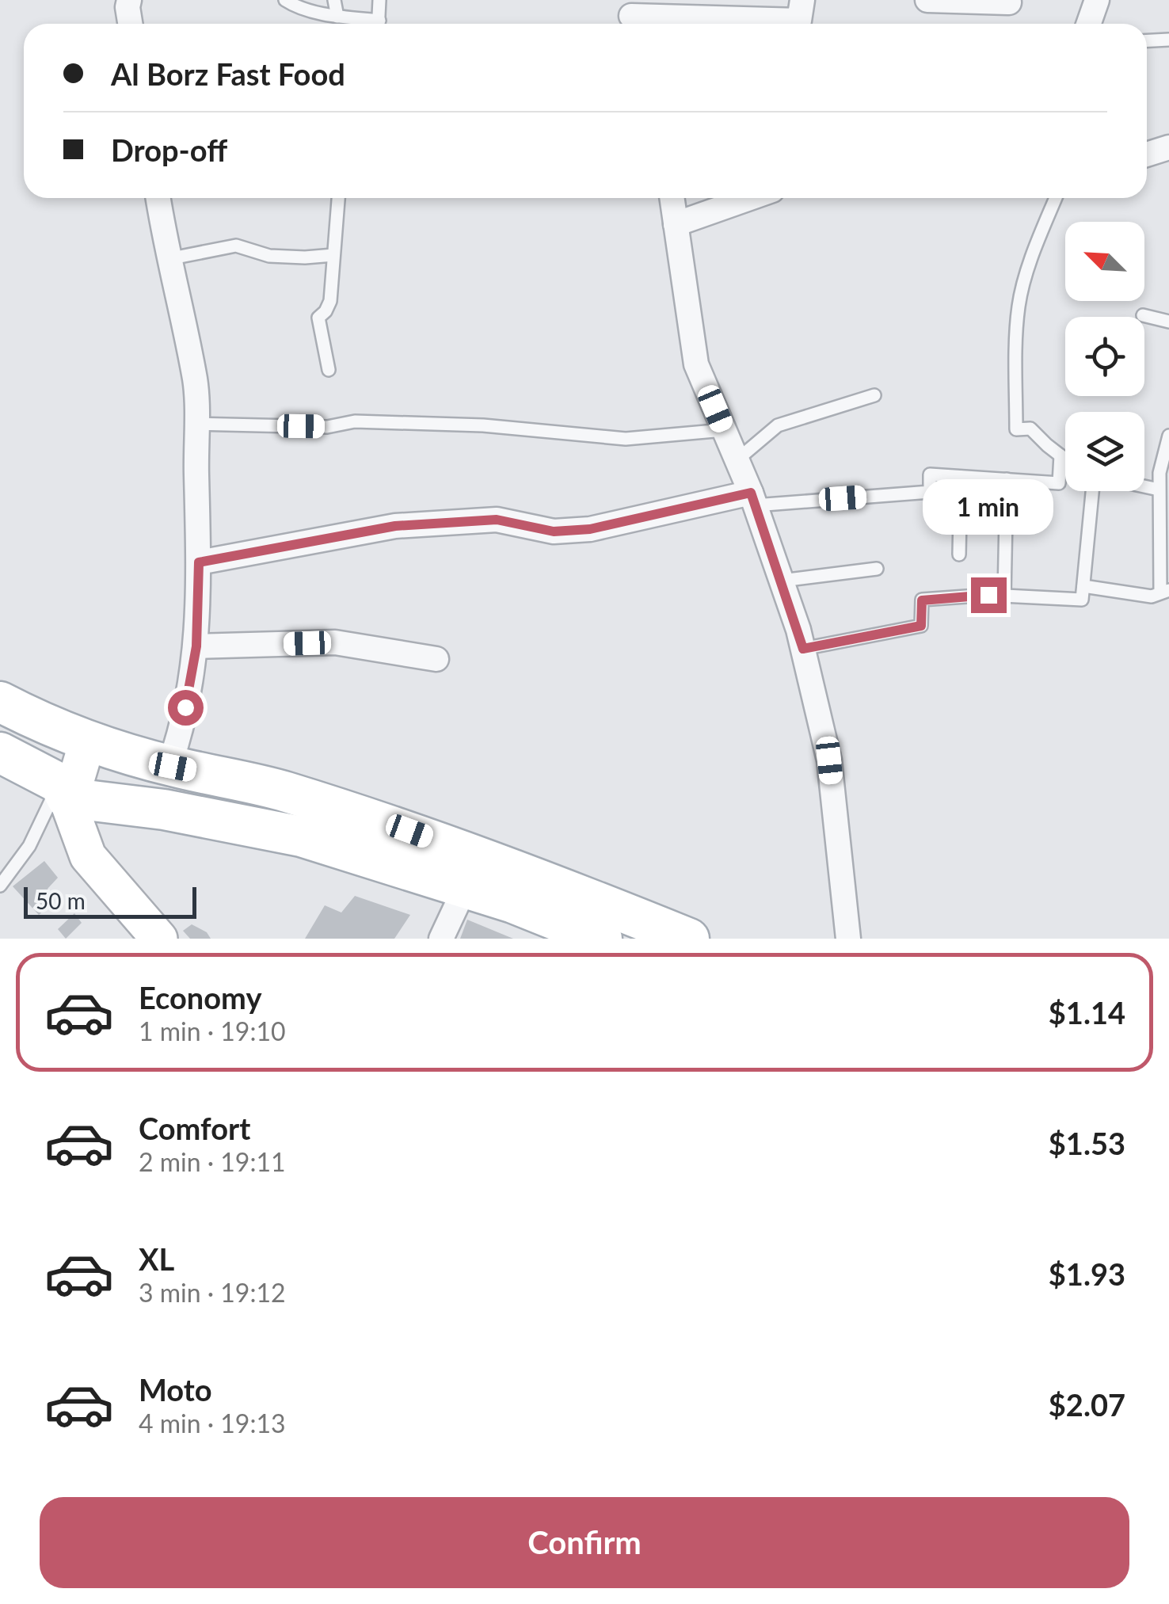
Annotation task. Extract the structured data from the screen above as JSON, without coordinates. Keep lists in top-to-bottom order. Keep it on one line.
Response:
{"scale_bar":"50 m","north":"top left","page":{"banner":["Al Borz Fast Food","Drop-off"],"bubble":"1 min","scale":"50 m","list":[{"name":"Economy","note":"1 min · 19:10","value":"$1.14"},{"name":"Comfort","note":"2 min · 19:11","value":"$1.53"},{"name":"XL","note":"3 min · 19:12","value":"$1.93"},{"name":"Moto","note":"4 min · 19:13","value":"$2.07"}],"buttons":"Confirm"}}
